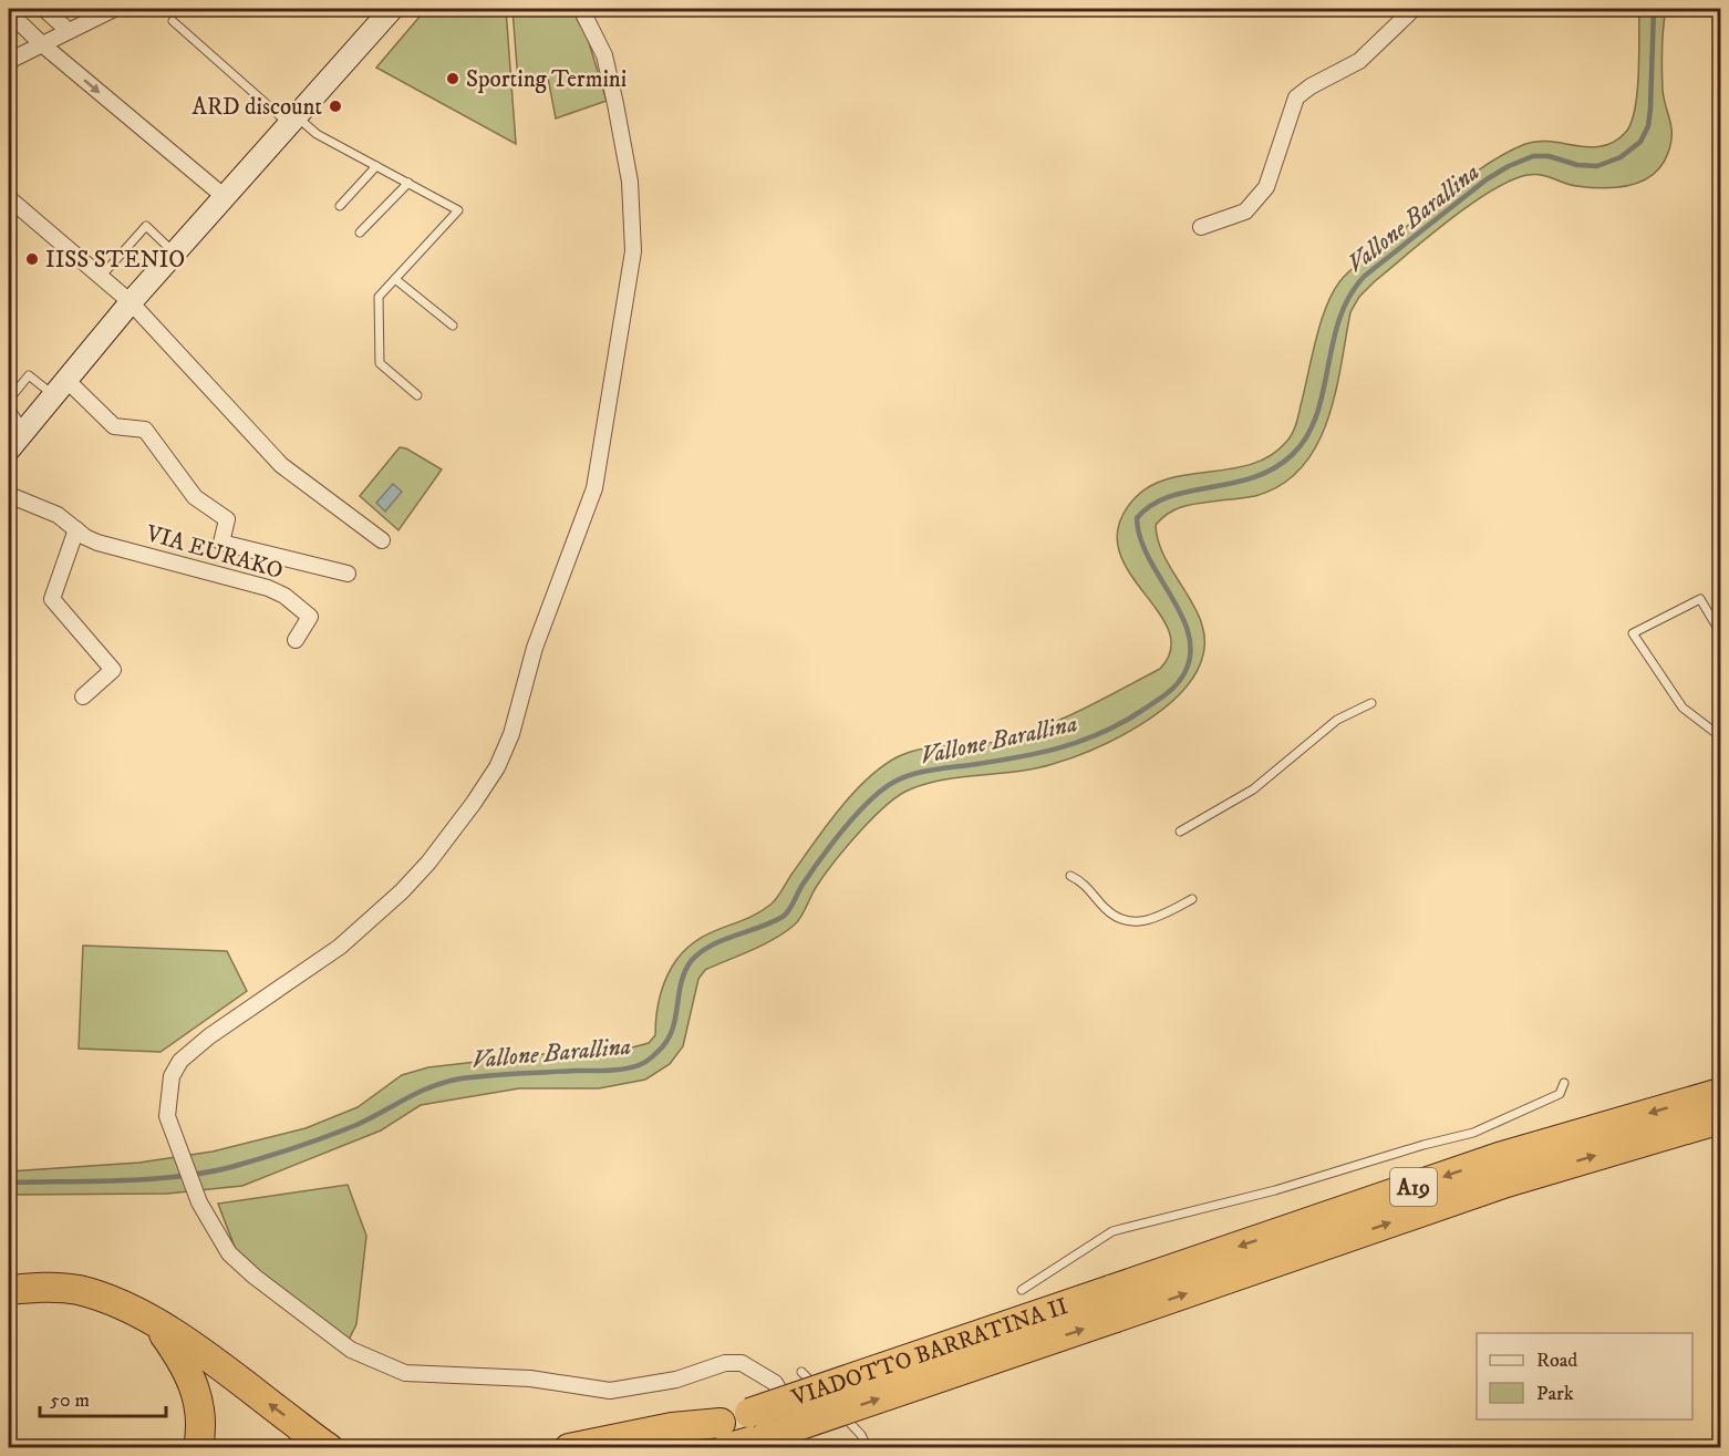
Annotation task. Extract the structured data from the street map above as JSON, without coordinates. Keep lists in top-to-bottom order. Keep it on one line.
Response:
{"streets":{"highway":["A19","VIADOTTO BARRATINA II"],"street":["VIA EURAKO"]},"crossings":[["A19","VIADOTTO BARRATINA II"]],"water":["Vallone Barallina"],"places":["Sporting Termini","ARD discount","IISS STENIO"],"legend":["Road","Park"],"scale_bar":"50 m"}
